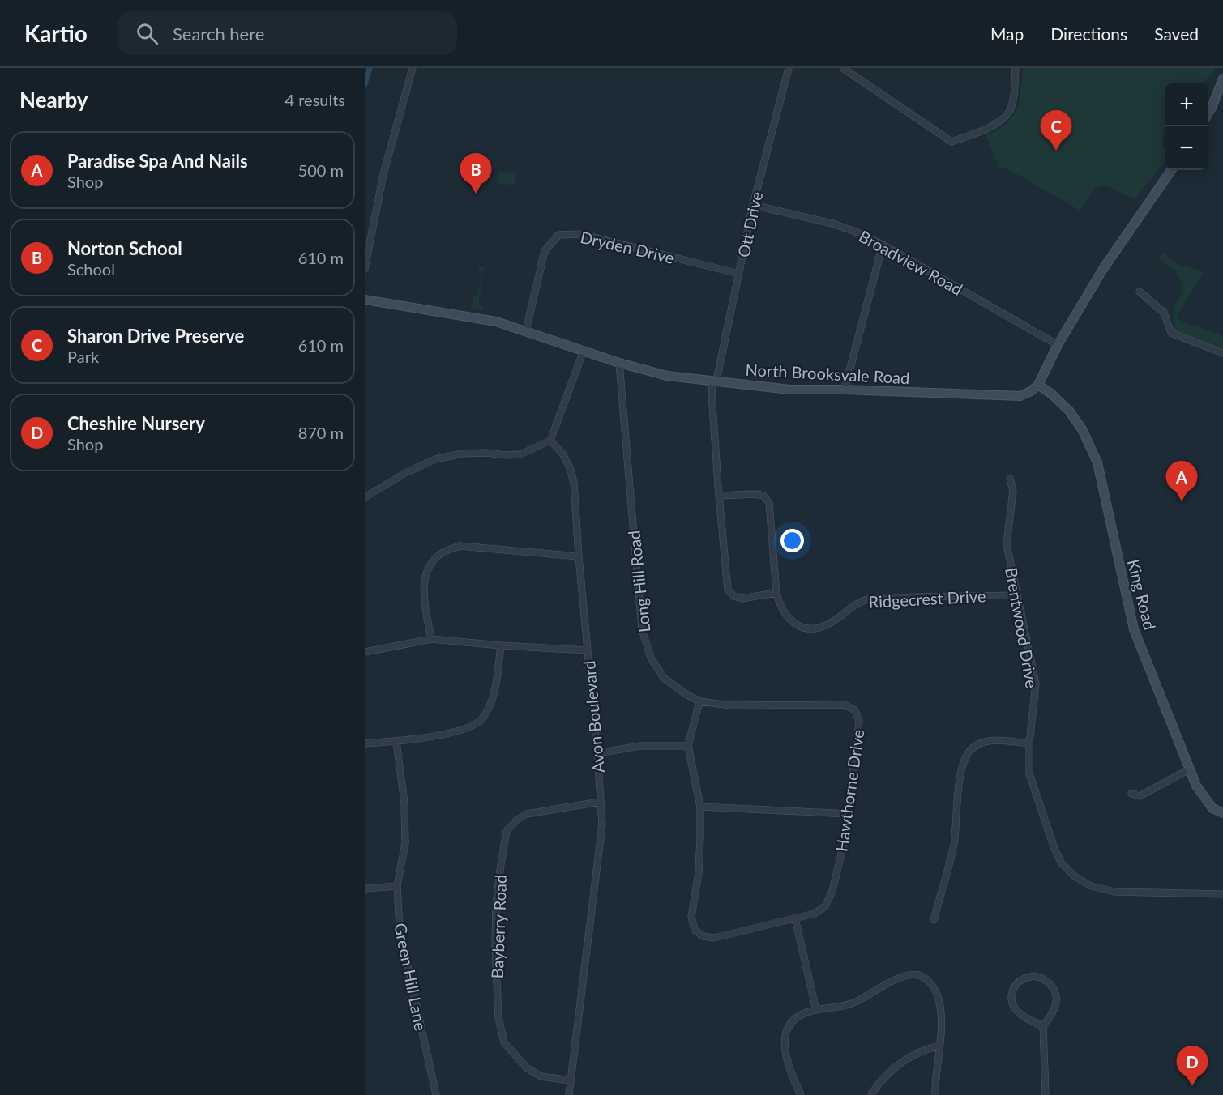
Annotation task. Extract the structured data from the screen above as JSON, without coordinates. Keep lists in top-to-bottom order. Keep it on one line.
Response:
{"streets":{"main road":["North Brooksvale Road","King Road"],"street":["Ott Drive","Dryden Drive","Broadview Road","Long Hill Road","Ridgecrest Drive","Brentwood Drive","Avon Boulevard","Hawthorne Drive","Bayberry Road","Green Hill Lane"]},"crossings":[["Ott Drive","Dryden Drive"],["Ott Drive","Broadview Road"],["Ott Drive","North Brooksvale Road"],["Ott Drive","Ridgecrest Drive"],["Dryden Drive","North Brooksvale Road"],["North Brooksvale Road","Long Hill Road"],["North Brooksvale Road","King Road"],["Long Hill Road","Hawthorne Drive"],["Ridgecrest Drive","Brentwood Drive"],["Avon Boulevard","Bayberry Road"]],"page":{"header":"Kartio","search":"Search here","nav":["Map","Directions","Saved"],"heading":["Nearby","4 results"],"map_buttons":["+","−"],"pins":["C","B","A","D"],"list":[{"mark":"A","name":"Paradise Spa And Nails","note":"Shop","value":"500 m"},{"mark":"B","name":"Norton School","note":"School","value":"610 m"},{"mark":"C","name":"Sharon Drive Preserve","note":"Park","value":"610 m"},{"mark":"D","name":"Cheshire Nursery","note":"Shop","value":"870 m"}]}}
